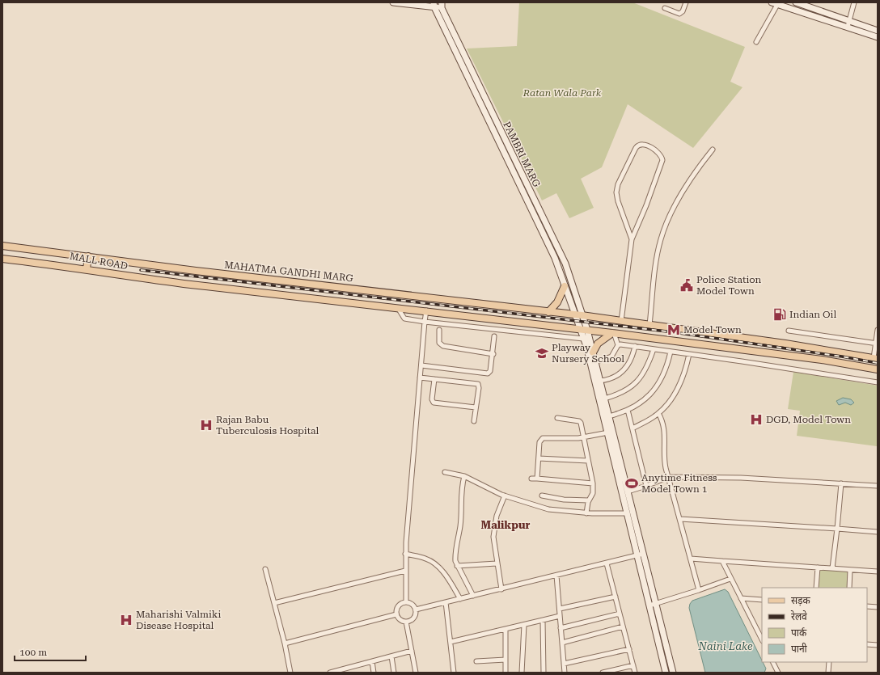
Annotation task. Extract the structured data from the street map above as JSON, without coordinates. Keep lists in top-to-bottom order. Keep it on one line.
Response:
{"streets":{"main road":["MALL ROAD","MAHATMA GANDHI MARG"],"street":["PAMBRI MARG"]},"crossings":[["PAMBRI MARG","MAHATMA GANDHI MARG"]],"districts":["Malikpur"],"water":["Naini Lake"],"parks":["Ratan Wala Park"],"places":{"public building":["Police Station Model Town"],"fuel station":["Indian Oil"],"metro station":["Model Town"],"school or university":["Playway Nursery School"],"hospital":["DGD, Model Town","Rajan Babu Tuberculosis Hospital","Maharishi Valmiki Disease Hospital"],"sports":["Anytime Fitness Model Town 1"]},"legend":["सड़क","रेलवे","पार्क","पानी"],"scale_bar":"100 m"}
